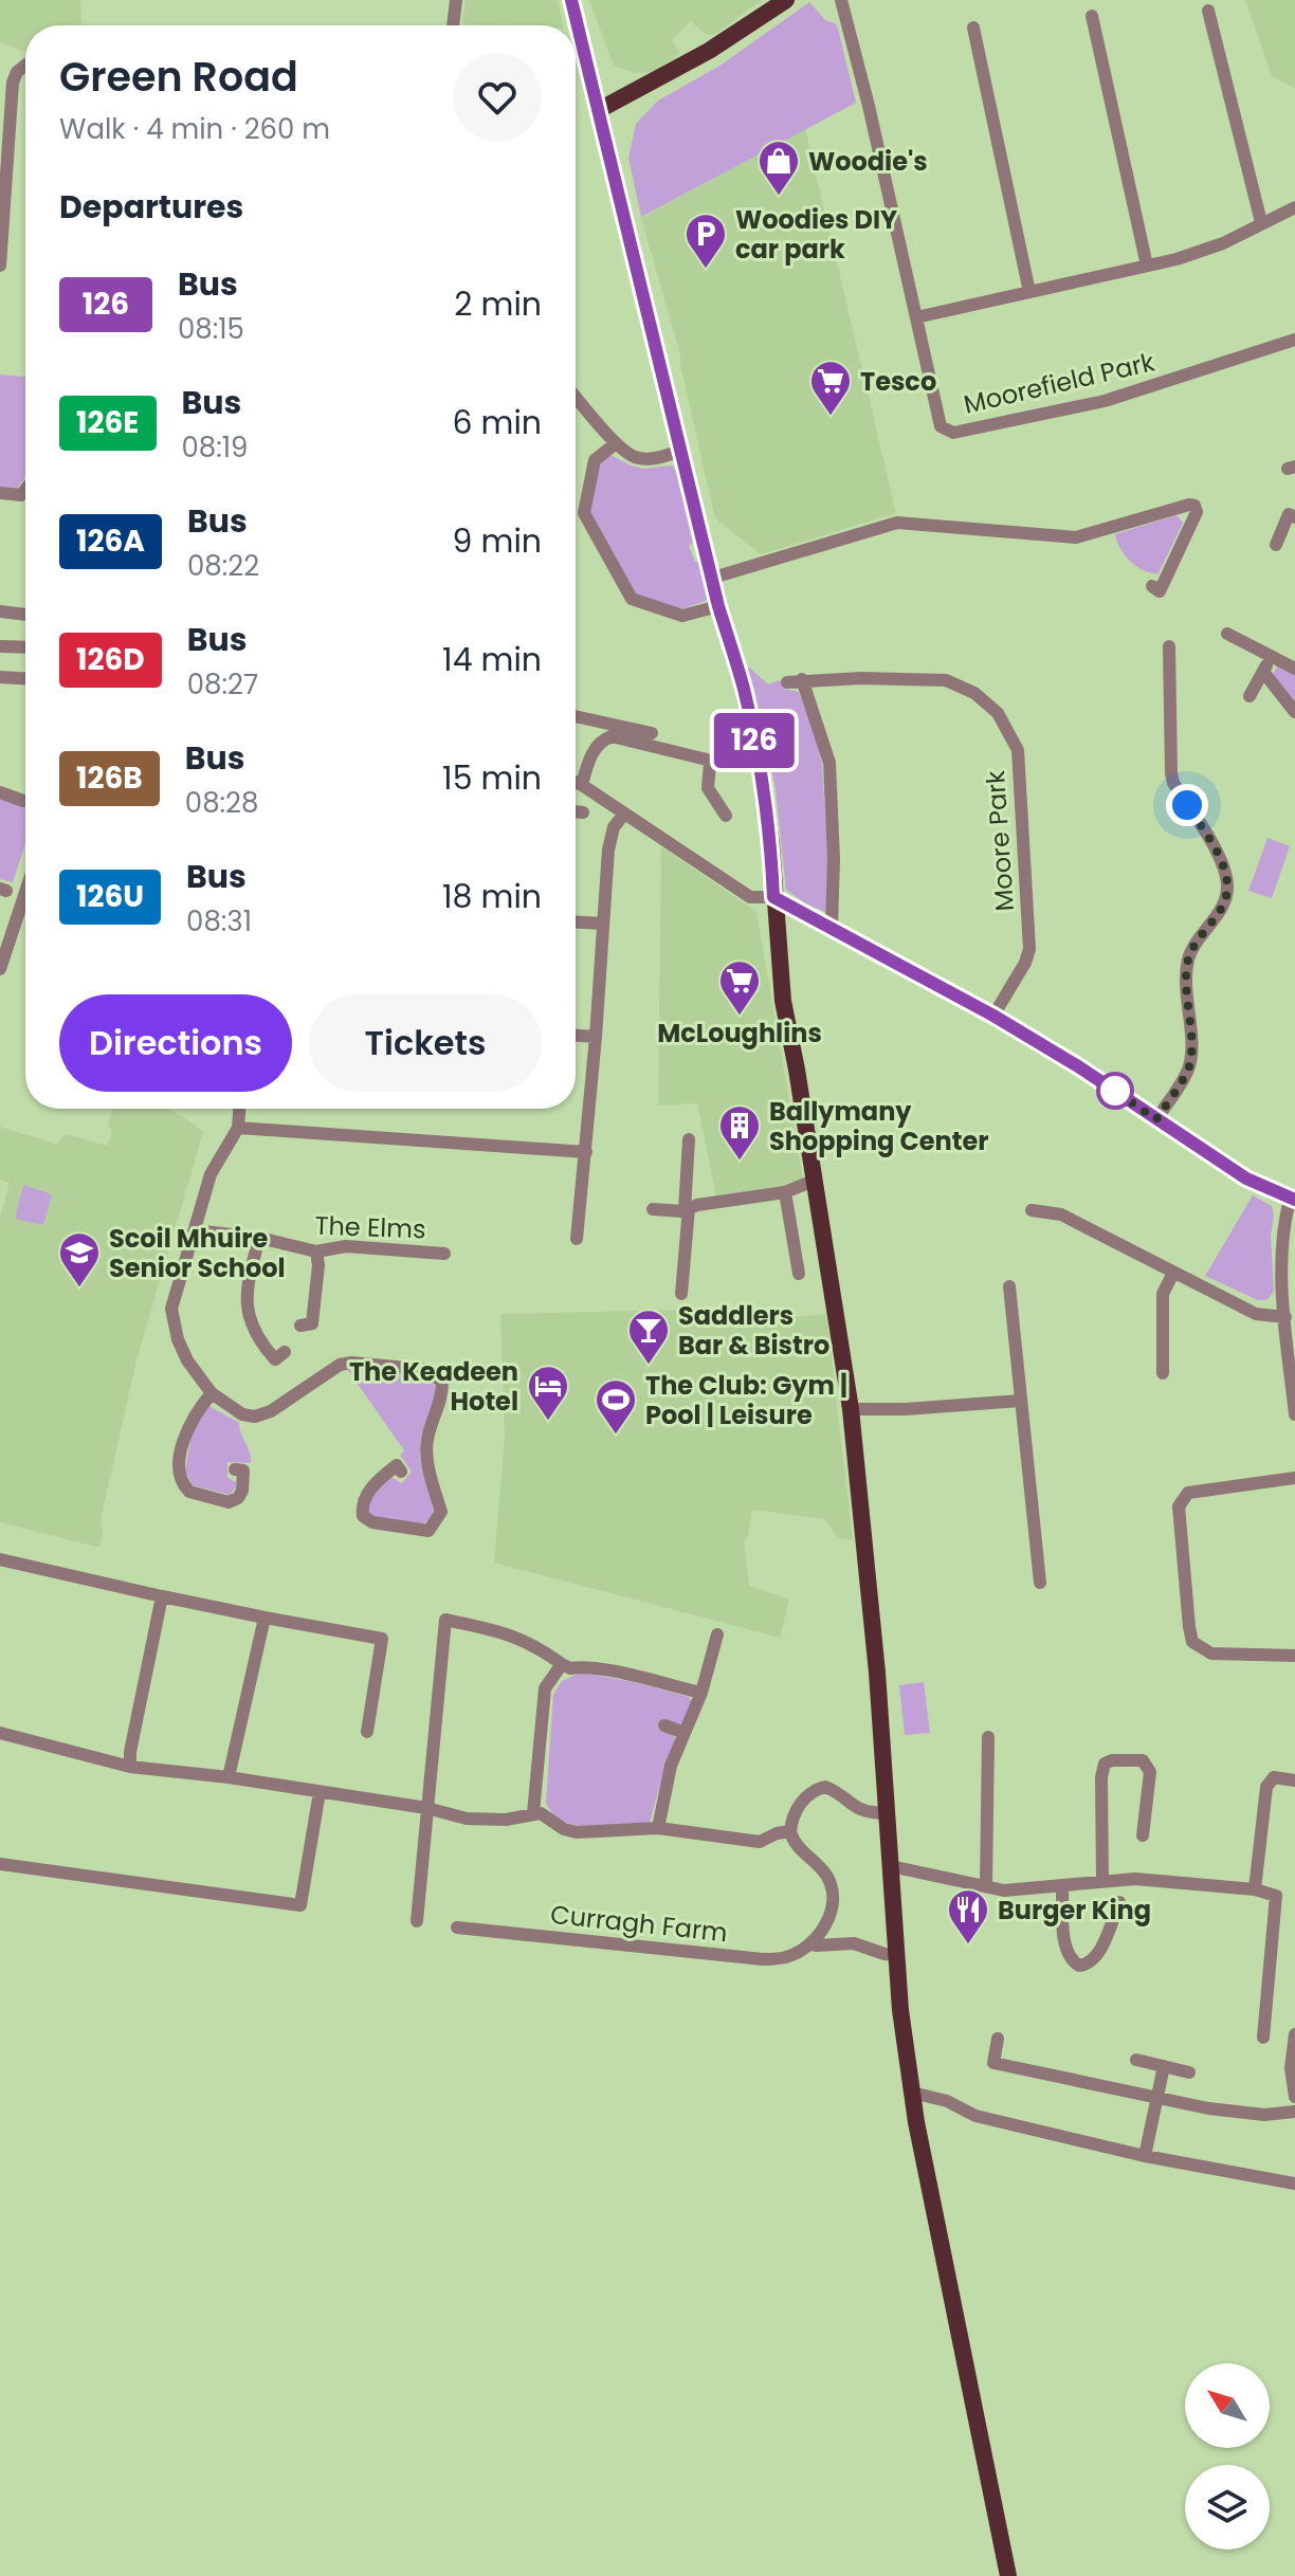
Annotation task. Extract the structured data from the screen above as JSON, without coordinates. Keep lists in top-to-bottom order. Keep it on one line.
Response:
{"streets":{"street":["Moorefield Park","Moore Park","The Elms","Curragh Farm"]},"places":{"shop":["Woodie's"],"parking":["Woodies DIY car park"],"supermarket":["Tesco","McLoughlins"],"building":["Ballymany Shopping Center"],"school or university":["Scoil Mhuire Senior School"],"bar":["Saddlers Bar & Bistro"],"hotel":["The Keadeen Hotel"],"sports":["The Club: Gym | Pool | Leisure"],"restaurant":["Burger King"]},"lines":["bus line 126"],"north":"top left","page":{"on_map":"126","heading":[["Green Road","Walk · 4 min · 260 m"],"Departures"],"list":[{"mark":"126","name":"Bus","note":"08:15","value":"2 min"},{"mark":"126E","name":"Bus","note":"08:19","value":"6 min"},{"mark":"126A","name":"Bus","note":"08:22","value":"9 min"},{"mark":"126D","name":"Bus","note":"08:27","value":"14 min"},{"mark":"126B","name":"Bus","note":"08:28","value":"15 min"},{"mark":"126U","name":"Bus","note":"08:31","value":"18 min"}],"buttons":["Directions","Tickets"]}}
